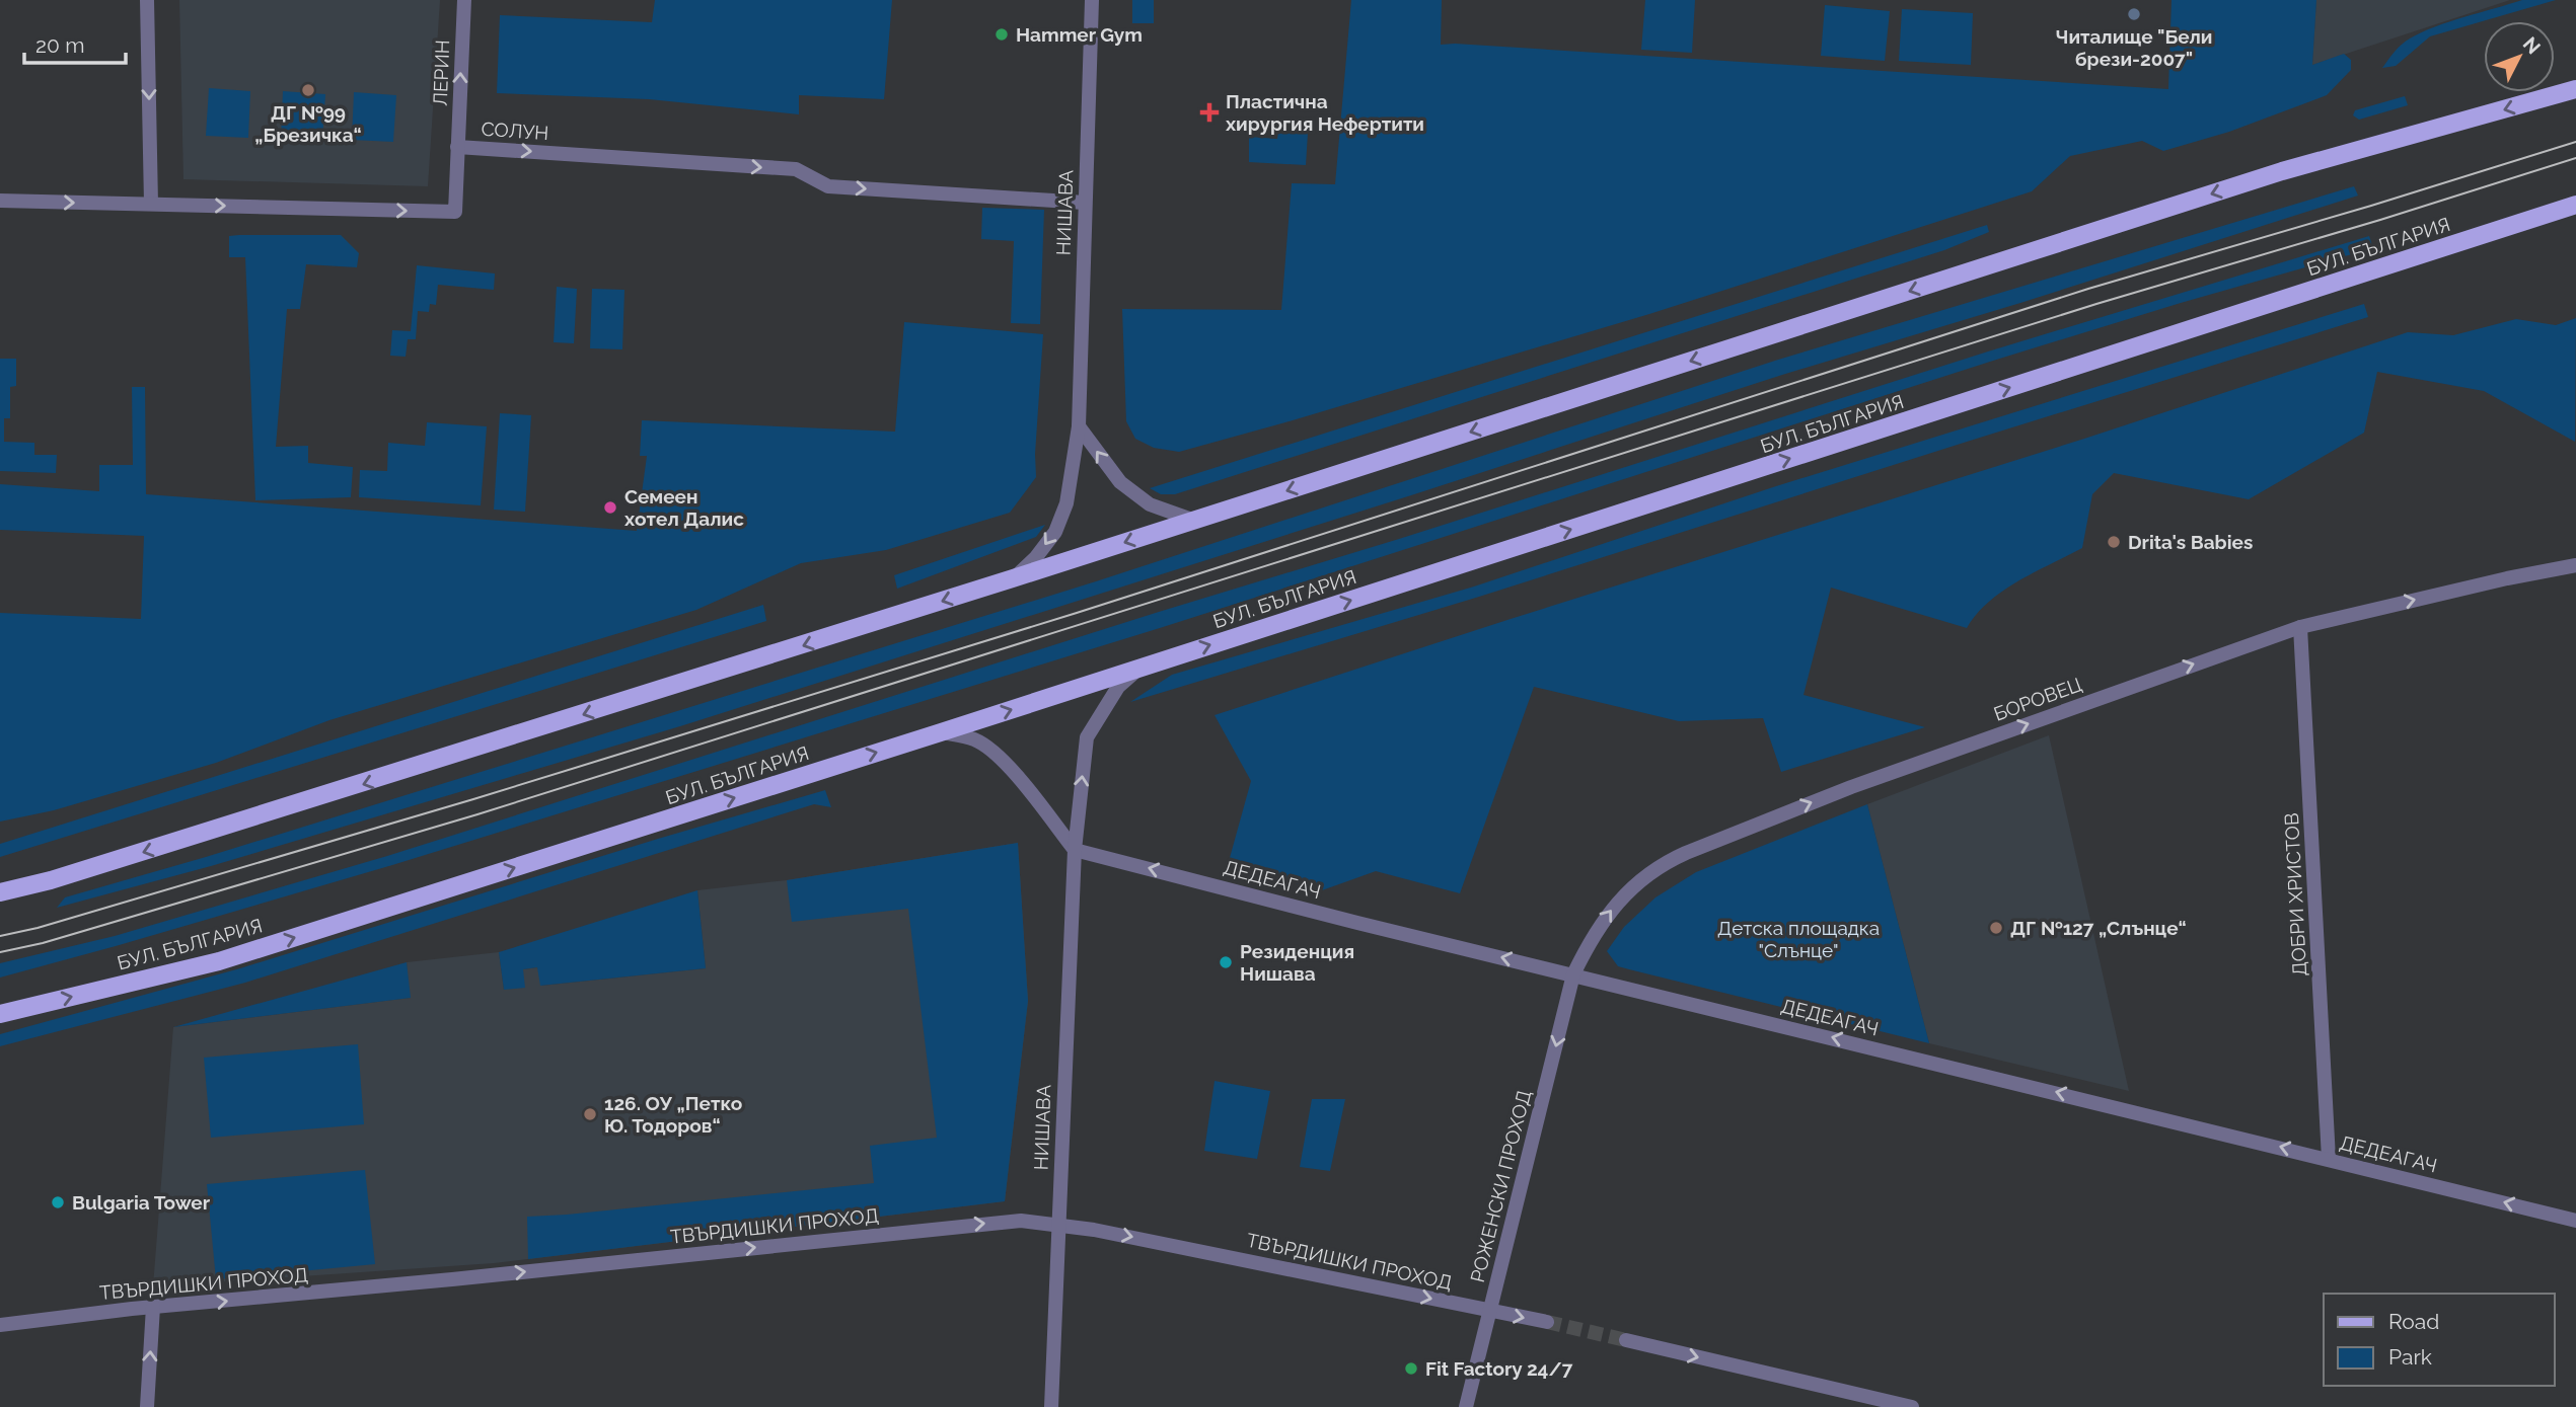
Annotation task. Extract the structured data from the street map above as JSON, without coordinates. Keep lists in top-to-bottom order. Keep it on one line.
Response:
{"streets":{"main road":["БУЛ. БЪЛГАРИЯ"],"street":["ЛЕРИН","СОЛУН","НИШАВА","БОРОВЕЦ","ДЕДЕАГАЧ","ДОБРИ ХРИСТОВ","РОЖЕНСКИ ПРОХОД","ТВЪРДИШКИ ПРОХОД"]},"crossings":[["ЛЕРИН","СОЛУН"],["СОЛУН","НИШАВА"],["НИШАВА","БУЛ. БЪЛГАРИЯ"],["НИШАВА","ДЕДЕАГАЧ"],["НИШАВА","ТВЪРДИШКИ ПРОХОД"],["БОРОВЕЦ","ДЕДЕАГАЧ"],["БОРОВЕЦ","ДОБРИ ХРИСТОВ"],["БОРОВЕЦ","РОЖЕНСКИ ПРОХОД"],["ДЕДЕАГАЧ","ДОБРИ ХРИСТОВ"],["ДЕДЕАГАЧ","РОЖЕНСКИ ПРОХОД"],["РОЖЕНСКИ ПРОХОД","ТВЪРДИШКИ ПРОХОД"]],"one_way":["ЛЕРИН","СОЛУН","БОРОВЕЦ","ДЕДЕАГАЧ","РОЖЕНСКИ ПРОХОД","ТВЪРДИШКИ ПРОХОД"],"parks":["Детска площадка \"Слънце\""],"places":{"other":["Читалище \"Бели брези-2007\"","Hammer Gym","ДГ №99 „Брезичка“","Семеен хотел Далис","Drita's Babies","ДГ №127 „Слънце“","Резиденция Нишава","126. ОУ „Петко Ю. Тодоров“","Bulgaria Tower","Fit Factory 24/7"],"health":["Пластична хирургия Нефертити"]},"legend":["Road","Park"],"scale_bar":"20 m","north":"top right"}
